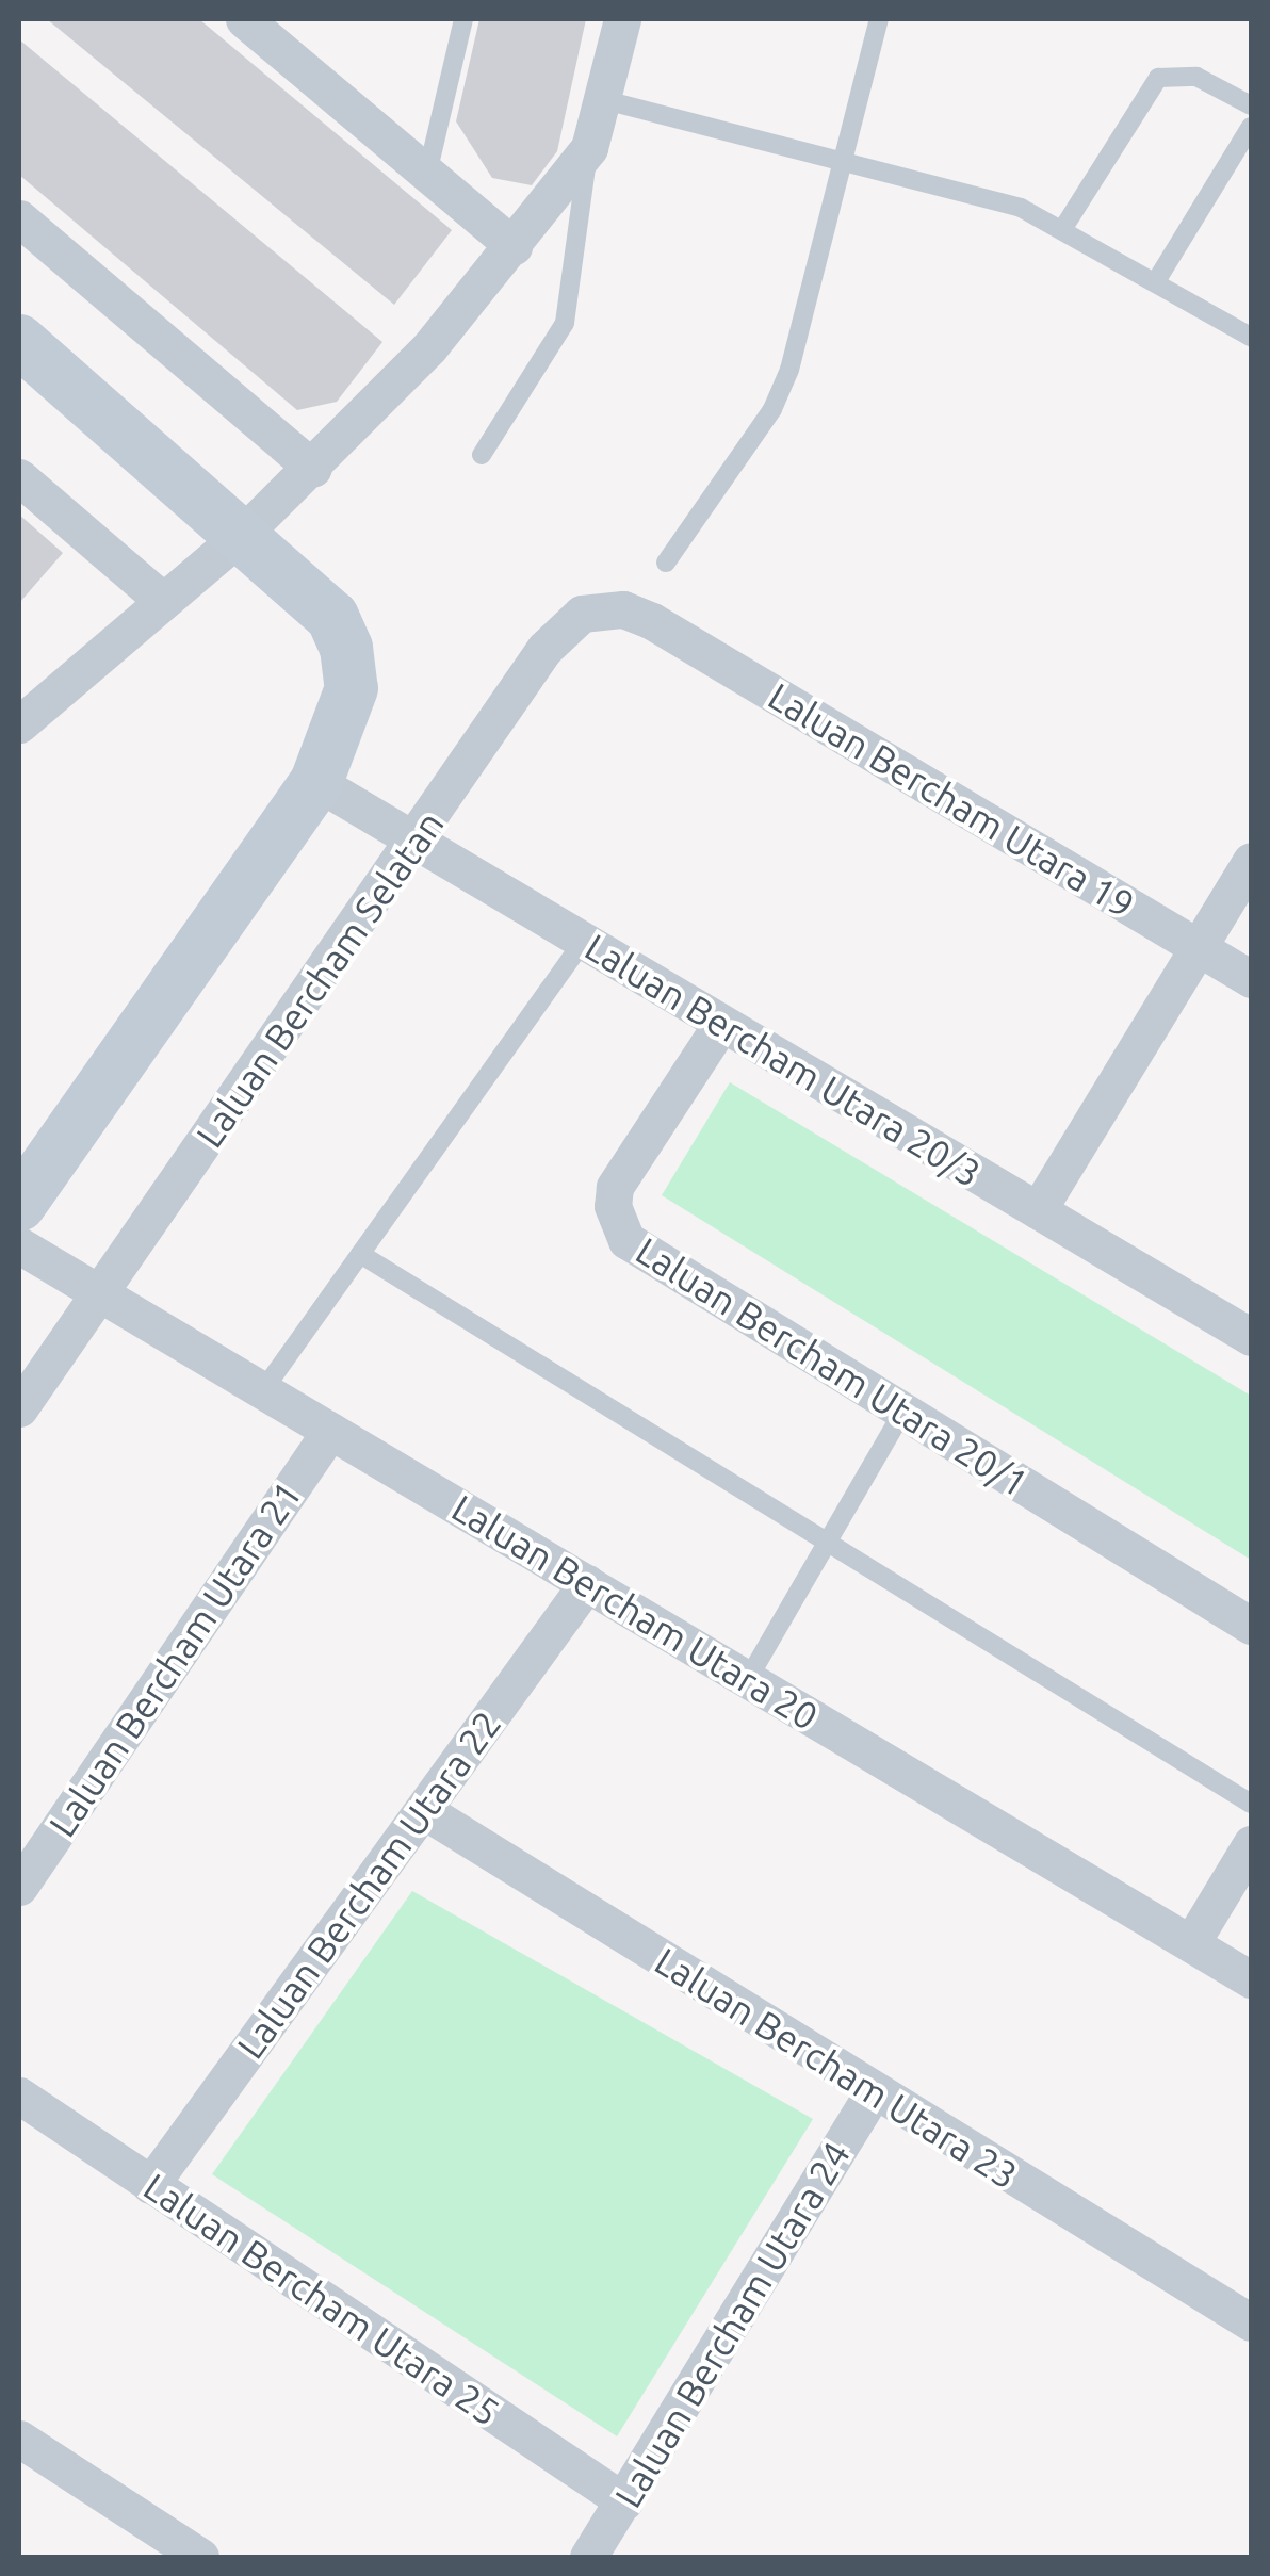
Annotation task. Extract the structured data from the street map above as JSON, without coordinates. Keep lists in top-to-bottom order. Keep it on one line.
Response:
{"streets":{"street":["Laluan Bercham Utara 19","Laluan Bercham Selatan","Laluan Bercham Utara 20/3","Laluan Bercham Utara 20/1","Laluan Bercham Utara 20","Laluan Bercham Utara 21","Laluan Bercham Utara 22","Laluan Bercham Utara 23","Laluan Bercham Utara 25","Laluan Bercham Utara 24"]},"crossings":[["Laluan Bercham Utara 19","Laluan Bercham Selatan"],["Laluan Bercham Selatan","Laluan Bercham Utara 20/3"],["Laluan Bercham Selatan","Laluan Bercham Utara 20"],["Laluan Bercham Utara 20/3","Laluan Bercham Utara 20/1"],["Laluan Bercham Utara 20","Laluan Bercham Utara 21"],["Laluan Bercham Utara 20","Laluan Bercham Utara 22"],["Laluan Bercham Utara 22","Laluan Bercham Utara 23"],["Laluan Bercham Utara 22","Laluan Bercham Utara 25"],["Laluan Bercham Utara 23","Laluan Bercham Utara 24"],["Laluan Bercham Utara 25","Laluan Bercham Utara 24"]]}
